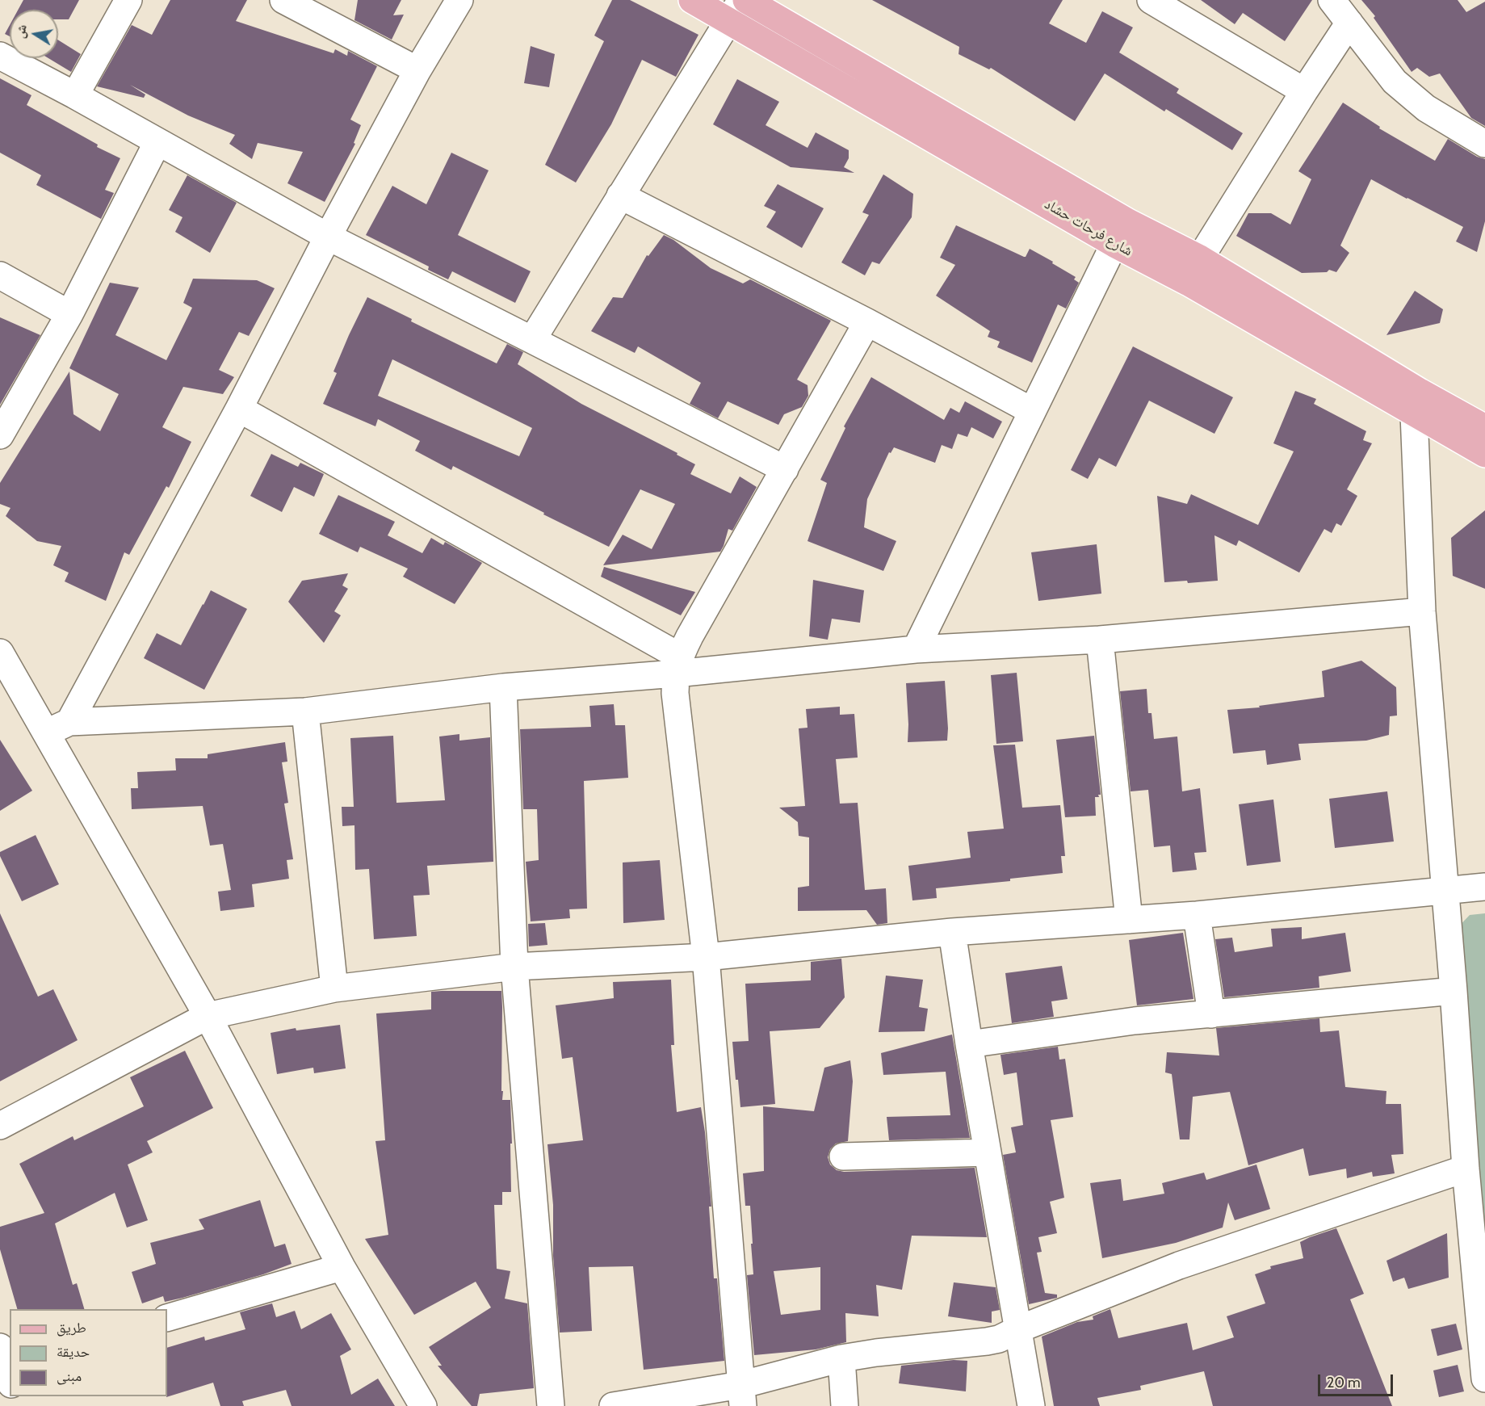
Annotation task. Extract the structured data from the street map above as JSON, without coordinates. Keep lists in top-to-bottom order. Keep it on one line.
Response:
{"streets":{"main road":["شارع فرحات حشاد"]},"legend":["طريق","حديقة","مبنى"],"scale_bar":"20 m","north":"left"}
